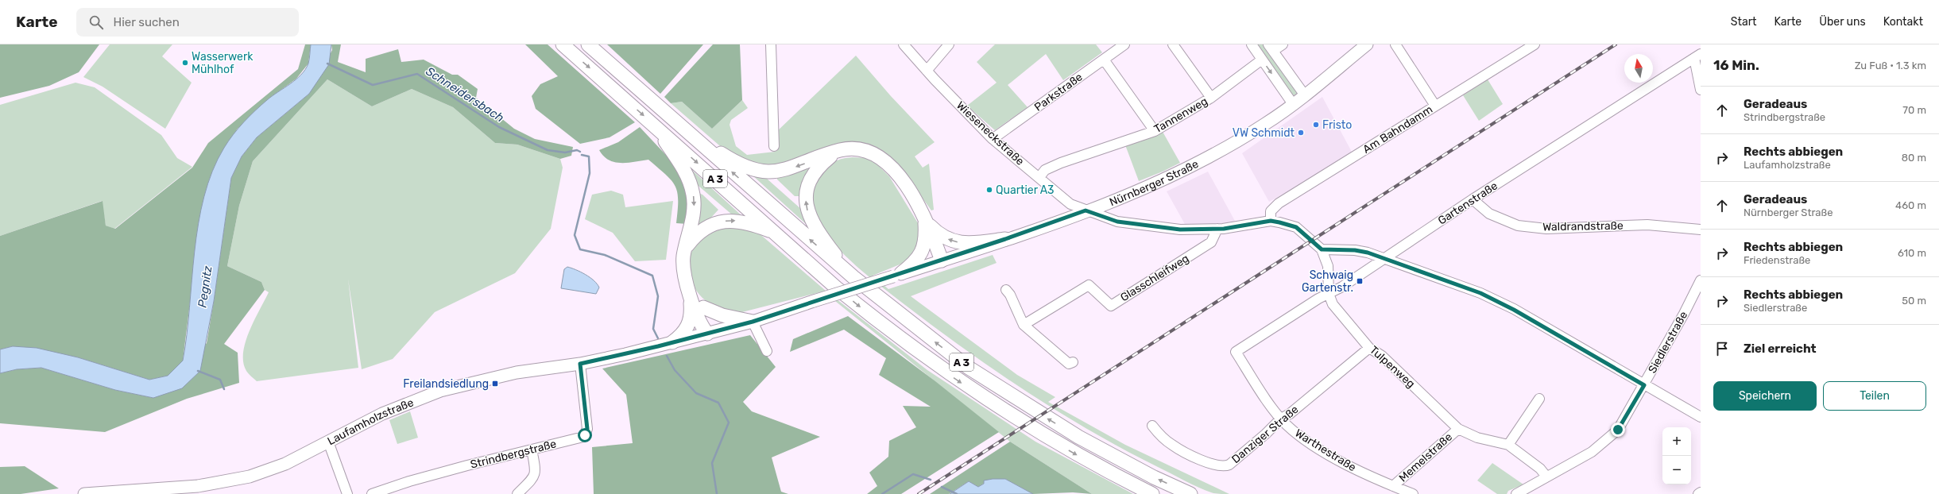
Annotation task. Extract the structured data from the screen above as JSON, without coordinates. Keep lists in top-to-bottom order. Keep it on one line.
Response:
{"streets":{"highway":["A 3"],"main road":["Nürnberger Straße","Laufamholzstraße"],"street":["Parkstraße","Tannenweg","Am Bahndamm","Wieseneckstraße","Gartenstraße","Waldrandstraße","Glasschleifweg","Siedlerstraße","Tulpenweg","Danziger Straße","Warthestraße","Strindbergstraße","Memelstraße"]},"crossings":[["Parkstraße","Wieseneckstraße"],["Tannenweg","Wieseneckstraße"],["Am Bahndamm","Wieseneckstraße"],["Wieseneckstraße","Nürnberger Straße"],["Wieseneckstraße","Glasschleifweg"],["Wieseneckstraße","Tulpenweg"],["Nürnberger Straße","Laufamholzstraße"],["Gartenstraße","Waldrandstraße"],["Gartenstraße","Tulpenweg"],["Gartenstraße","Warthestraße"],["Siedlerstraße","Tulpenweg"],["Tulpenweg","Danziger Straße"],["Tulpenweg","Memelstraße"],["Laufamholzstraße","Strindbergstraße"],["Danziger Straße","Warthestraße"],["Warthestraße","Memelstraße"]],"water":["Schneidersbach","Pegnitz"],"places":{"other":["Wasserwerk Mühlhof","Fristo","VW Schmidt","Quartier A3"],"transit":["Schwaig Gartenstr.","Freilandsiedlung"]},"north":"top","page":{"header":"Karte","search":"Hier suchen","nav":["Start","Karte","Über uns","Kontakt"],"heading":["16 Min.","Zu Fuß · 1.3 km"],"list":[["Geradeaus","Strindbergstraße","70 m"],["Rechts abbiegen","Laufamholzstraße","80 m"],["Geradeaus","Nürnberger Straße","460 m"],["Rechts abbiegen","Friedenstraße","610 m"],["Rechts abbiegen","Siedlerstraße","50 m"],"Ziel erreicht"],"buttons":["Speichern","Teilen"],"map_buttons":["+","−"]}}
